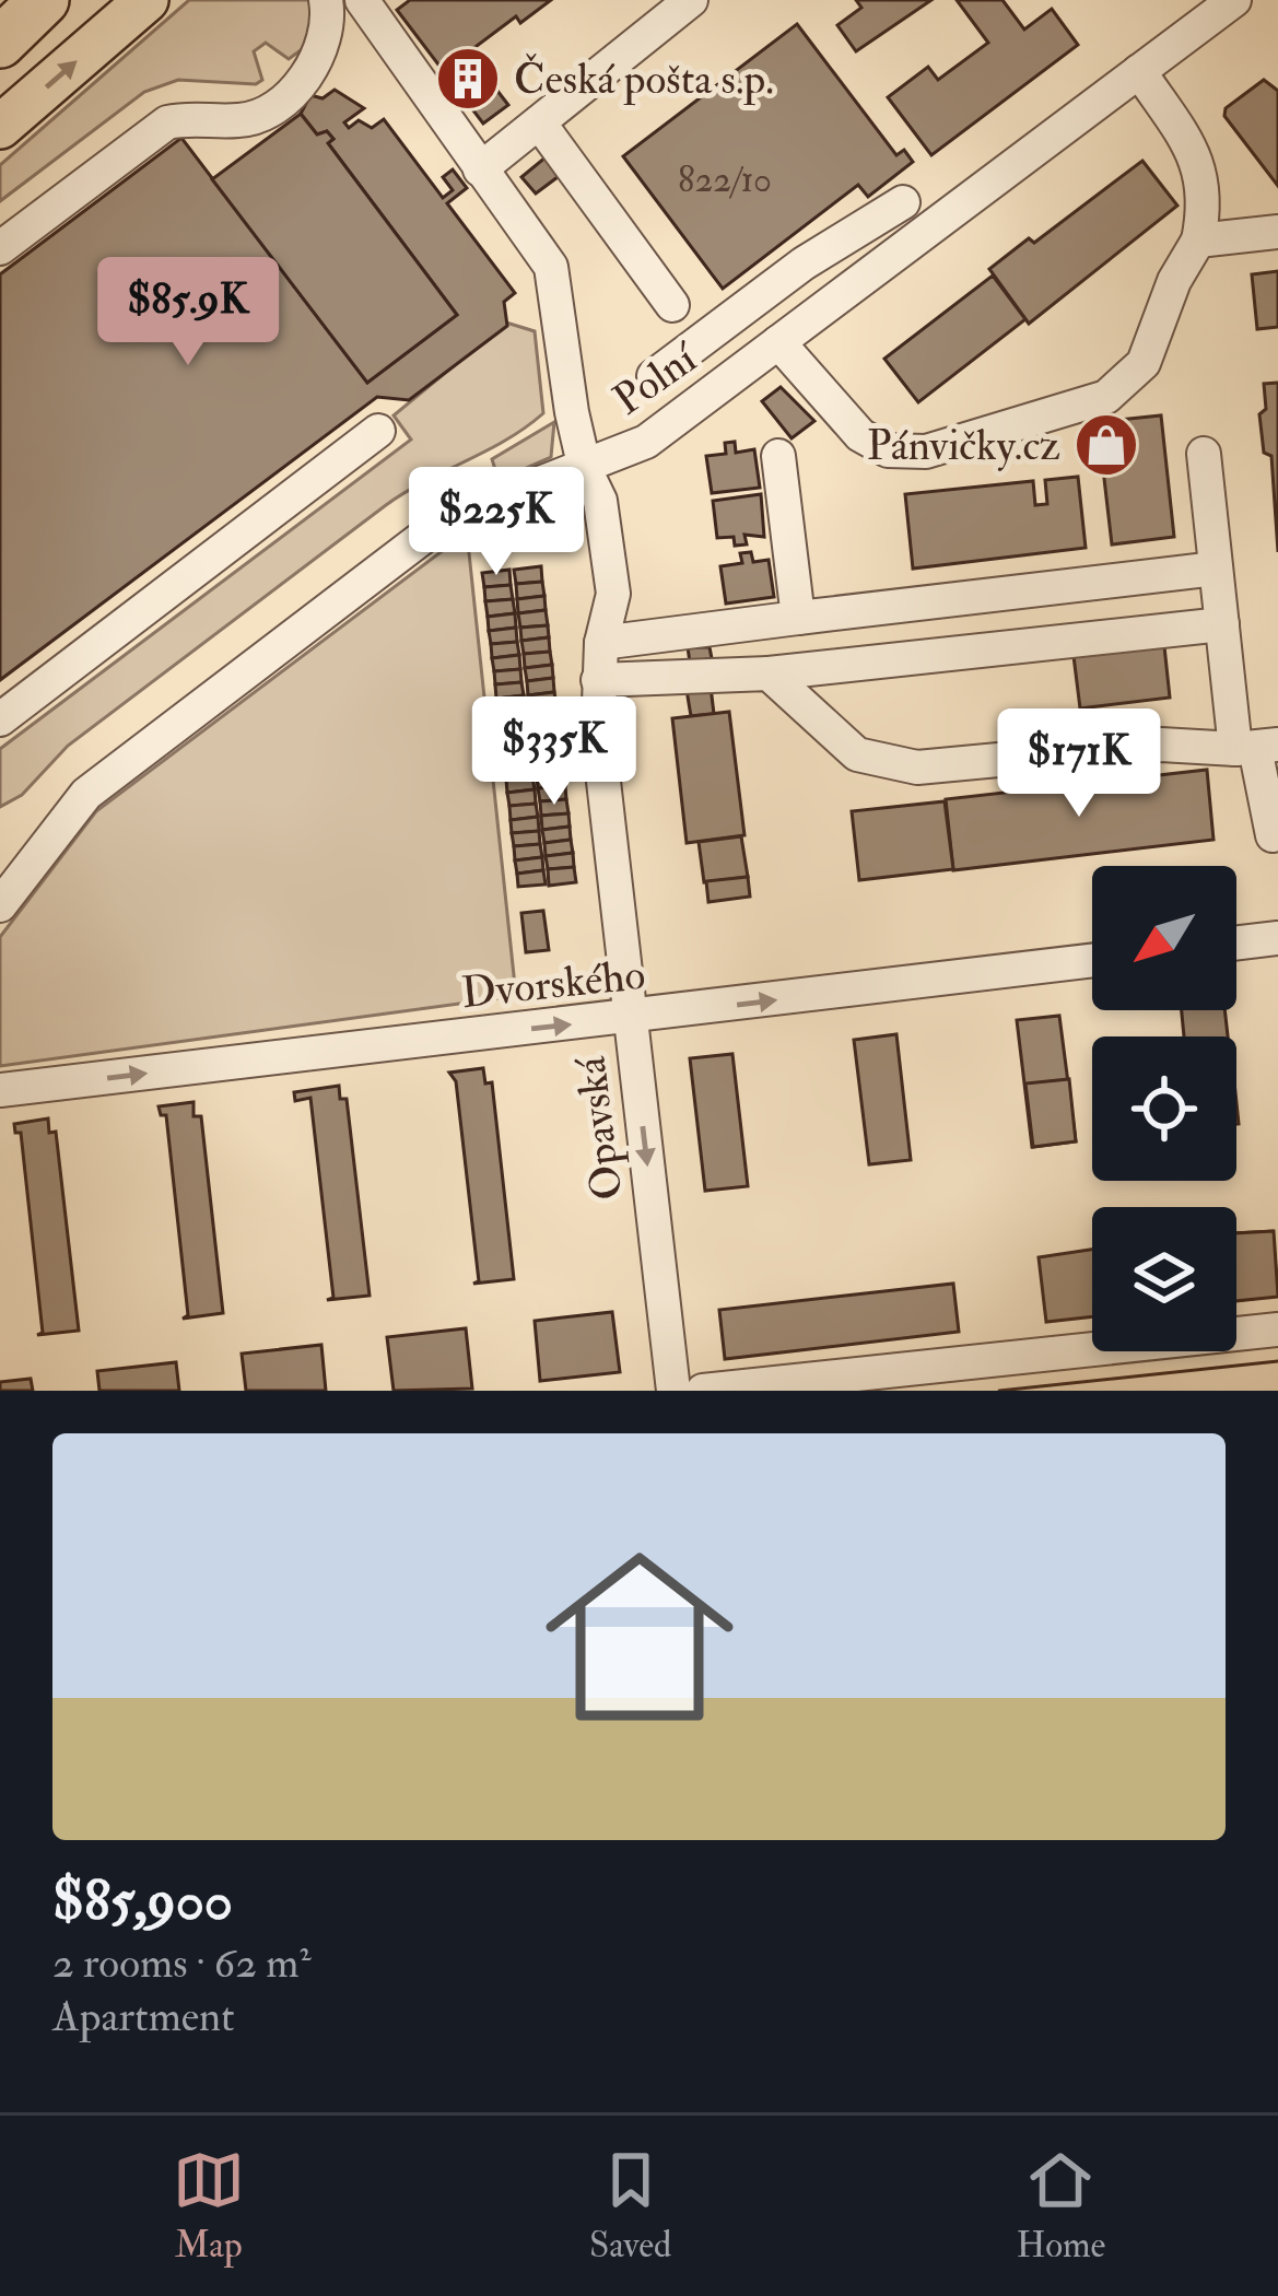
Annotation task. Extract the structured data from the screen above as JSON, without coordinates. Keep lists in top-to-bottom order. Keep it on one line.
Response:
{"streets":{"street":["Polní","Dvorského","Opavská"]},"crossings":[["Polní","Opavská"],["Dvorského","Opavská"]],"one_way":["Dvorského"],"places":{"building":["Česká pošta s.p."],"shop":["Pánvičky.cz"]},"house_numbers":["822/10"],"north":"bottom left","page":{"price":["$85.9K","$225K","$335K","$171K"],"list":[{"name":"$85,900","note":"2 rooms · 62 m² · Apartment"}],"tabs":["Map","Saved","Home"]}}
